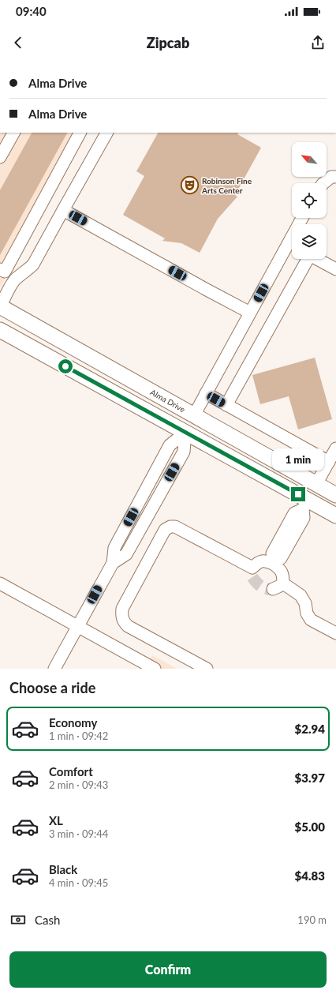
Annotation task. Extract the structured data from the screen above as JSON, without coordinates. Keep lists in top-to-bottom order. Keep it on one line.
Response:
{"streets":{"main road":["Alma Drive"]},"places":{"theatre":["Robinson Fine Arts Center"]},"north":"top left","page":{"status":"09:40","header":"Zipcab","banner":["Alma Drive","Alma Drive"],"bubble":"1 min","heading":"Choose a ride","list":[{"name":"Economy","note":"1 min · 09:42","value":"$2.94"},{"name":"Comfort","note":"2 min · 09:43","value":"$3.97"},{"name":"XL","note":"3 min · 09:44","value":"$5.00"},{"name":"Black","note":"4 min · 09:45","value":"$4.83"}],"pay":["Cash","190 m"],"buttons":"Confirm"}}
